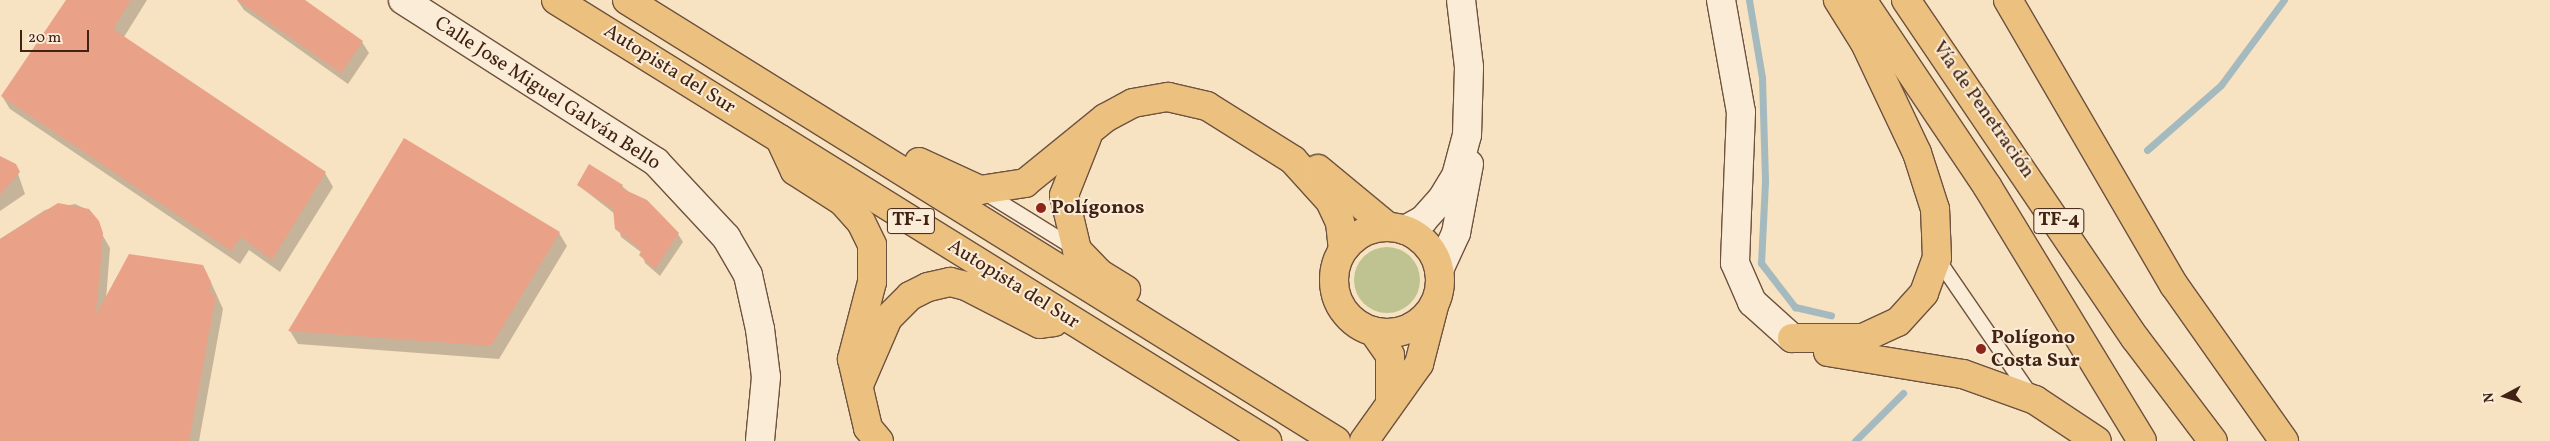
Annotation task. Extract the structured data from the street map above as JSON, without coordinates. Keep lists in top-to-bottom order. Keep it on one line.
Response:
{"streets":{"main road":["Autopista del Sur","Vía de Penetración","TF-1","TF-4"],"street":["Calle Jose Miguel Galván Bello"]},"places":["Polígonos","Polígono Costa Sur"],"scale_bar":"20 m","north":"left"}
